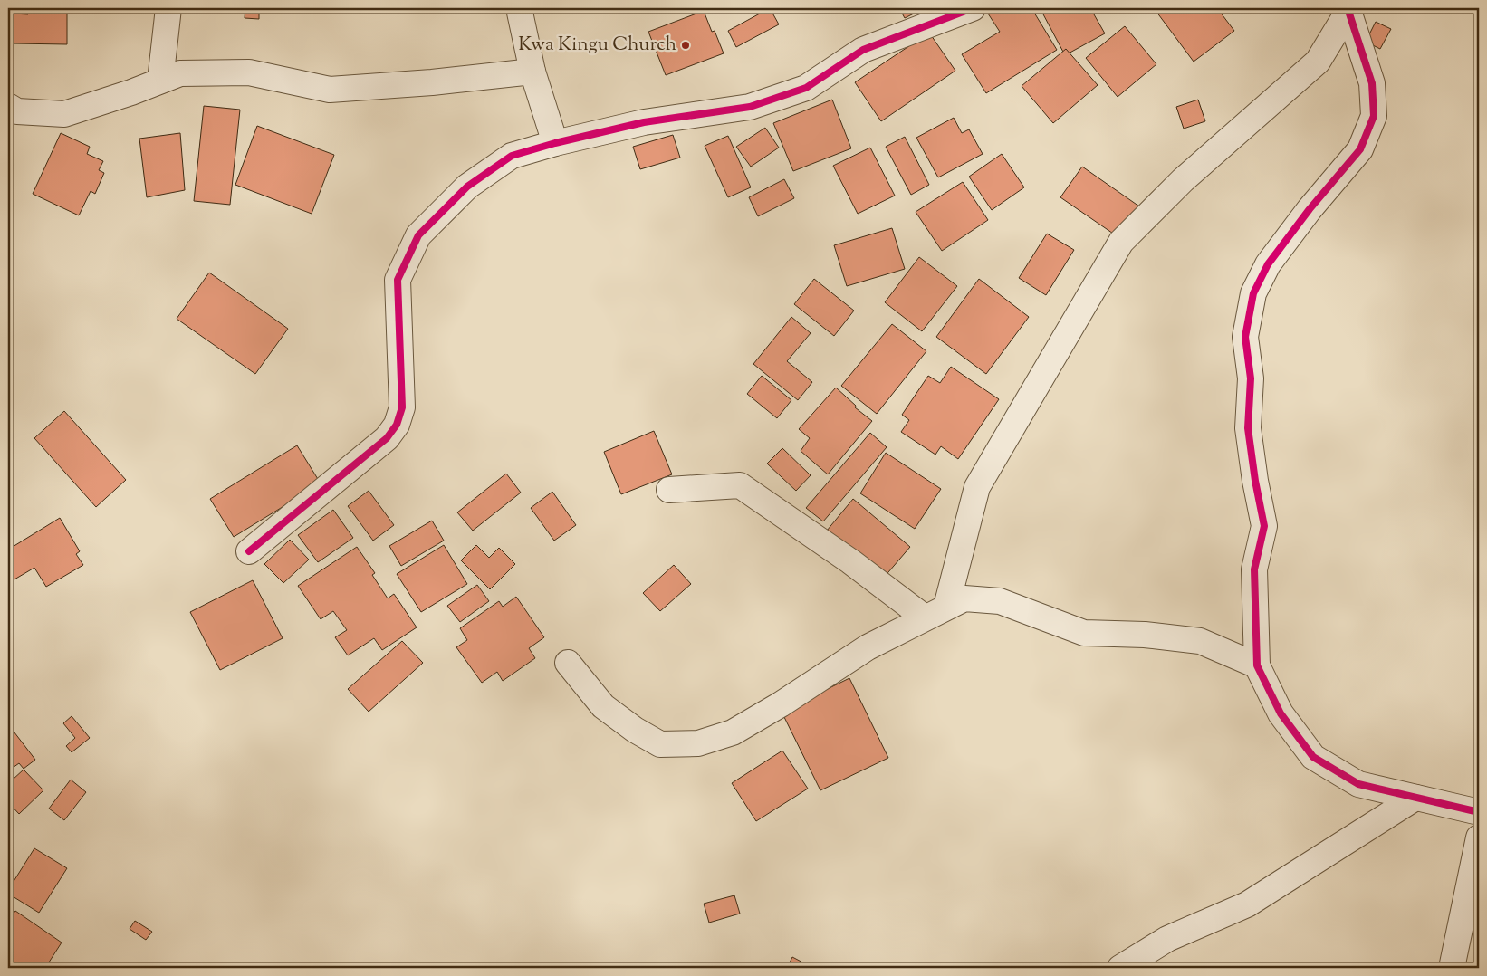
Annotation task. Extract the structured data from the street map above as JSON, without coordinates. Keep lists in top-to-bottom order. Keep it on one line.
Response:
{"places":["Kwa Kingu Church"]}
